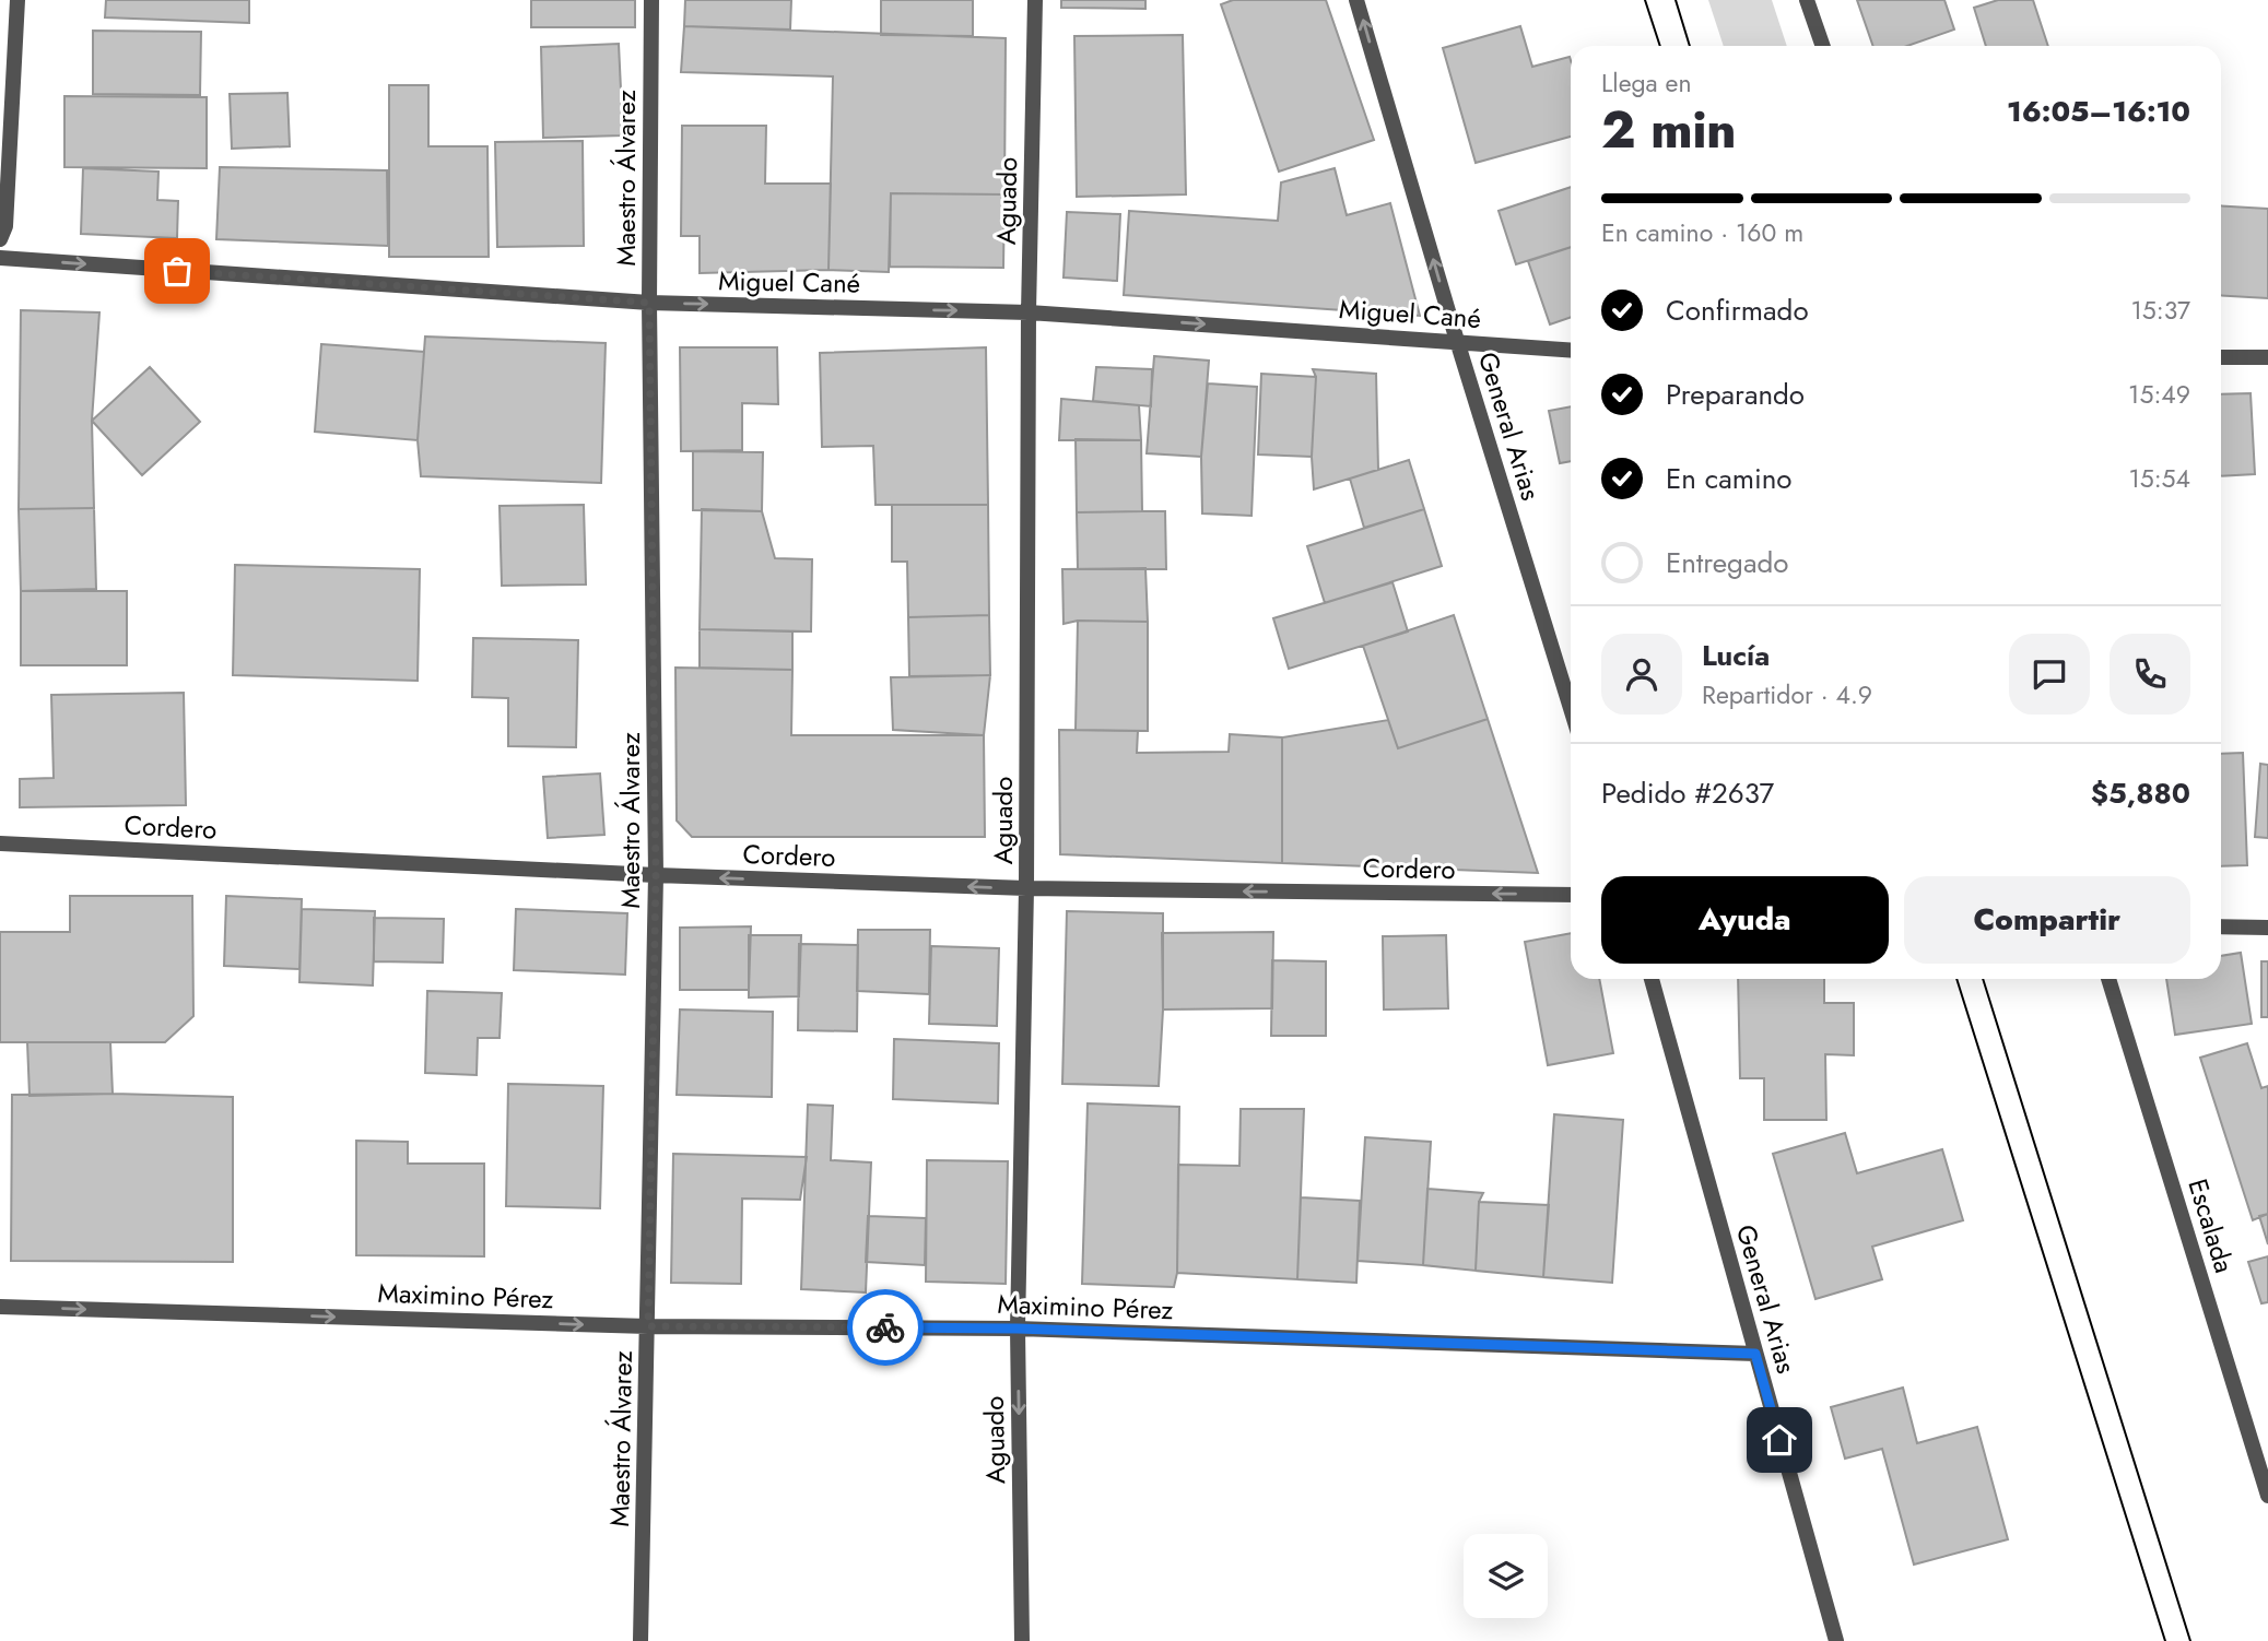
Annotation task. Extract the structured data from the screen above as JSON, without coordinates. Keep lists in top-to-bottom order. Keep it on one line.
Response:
{"streets":{"street":["Maestro Álvarez","Aguado","Miguel Cané","General Arias","Cordero","Escalada","Maximino Pérez"]},"crossings":[["Maestro Álvarez","Miguel Cané"],["Maestro Álvarez","Cordero"],["Maestro Álvarez","Maximino Pérez"],["Aguado","Miguel Cané"],["Aguado","Cordero"],["Aguado","Maximino Pérez"],["Miguel Cané","General Arias"],["General Arias","Maximino Pérez"]],"one_way":["Miguel Cané","Cordero","Maximino Pérez"],"page":{"heading":["2 min","Llega en","16:05–16:10"],"panel":["Lucía","Repartidor · 4.9","Pedido #2637","$5,880"],"bar":"En camino · 160 m","list":[["Confirmado","15:37"],["Preparando","15:49"],["En camino","15:54"],"Entregado"],"buttons":["Ayuda","Compartir"]}}
